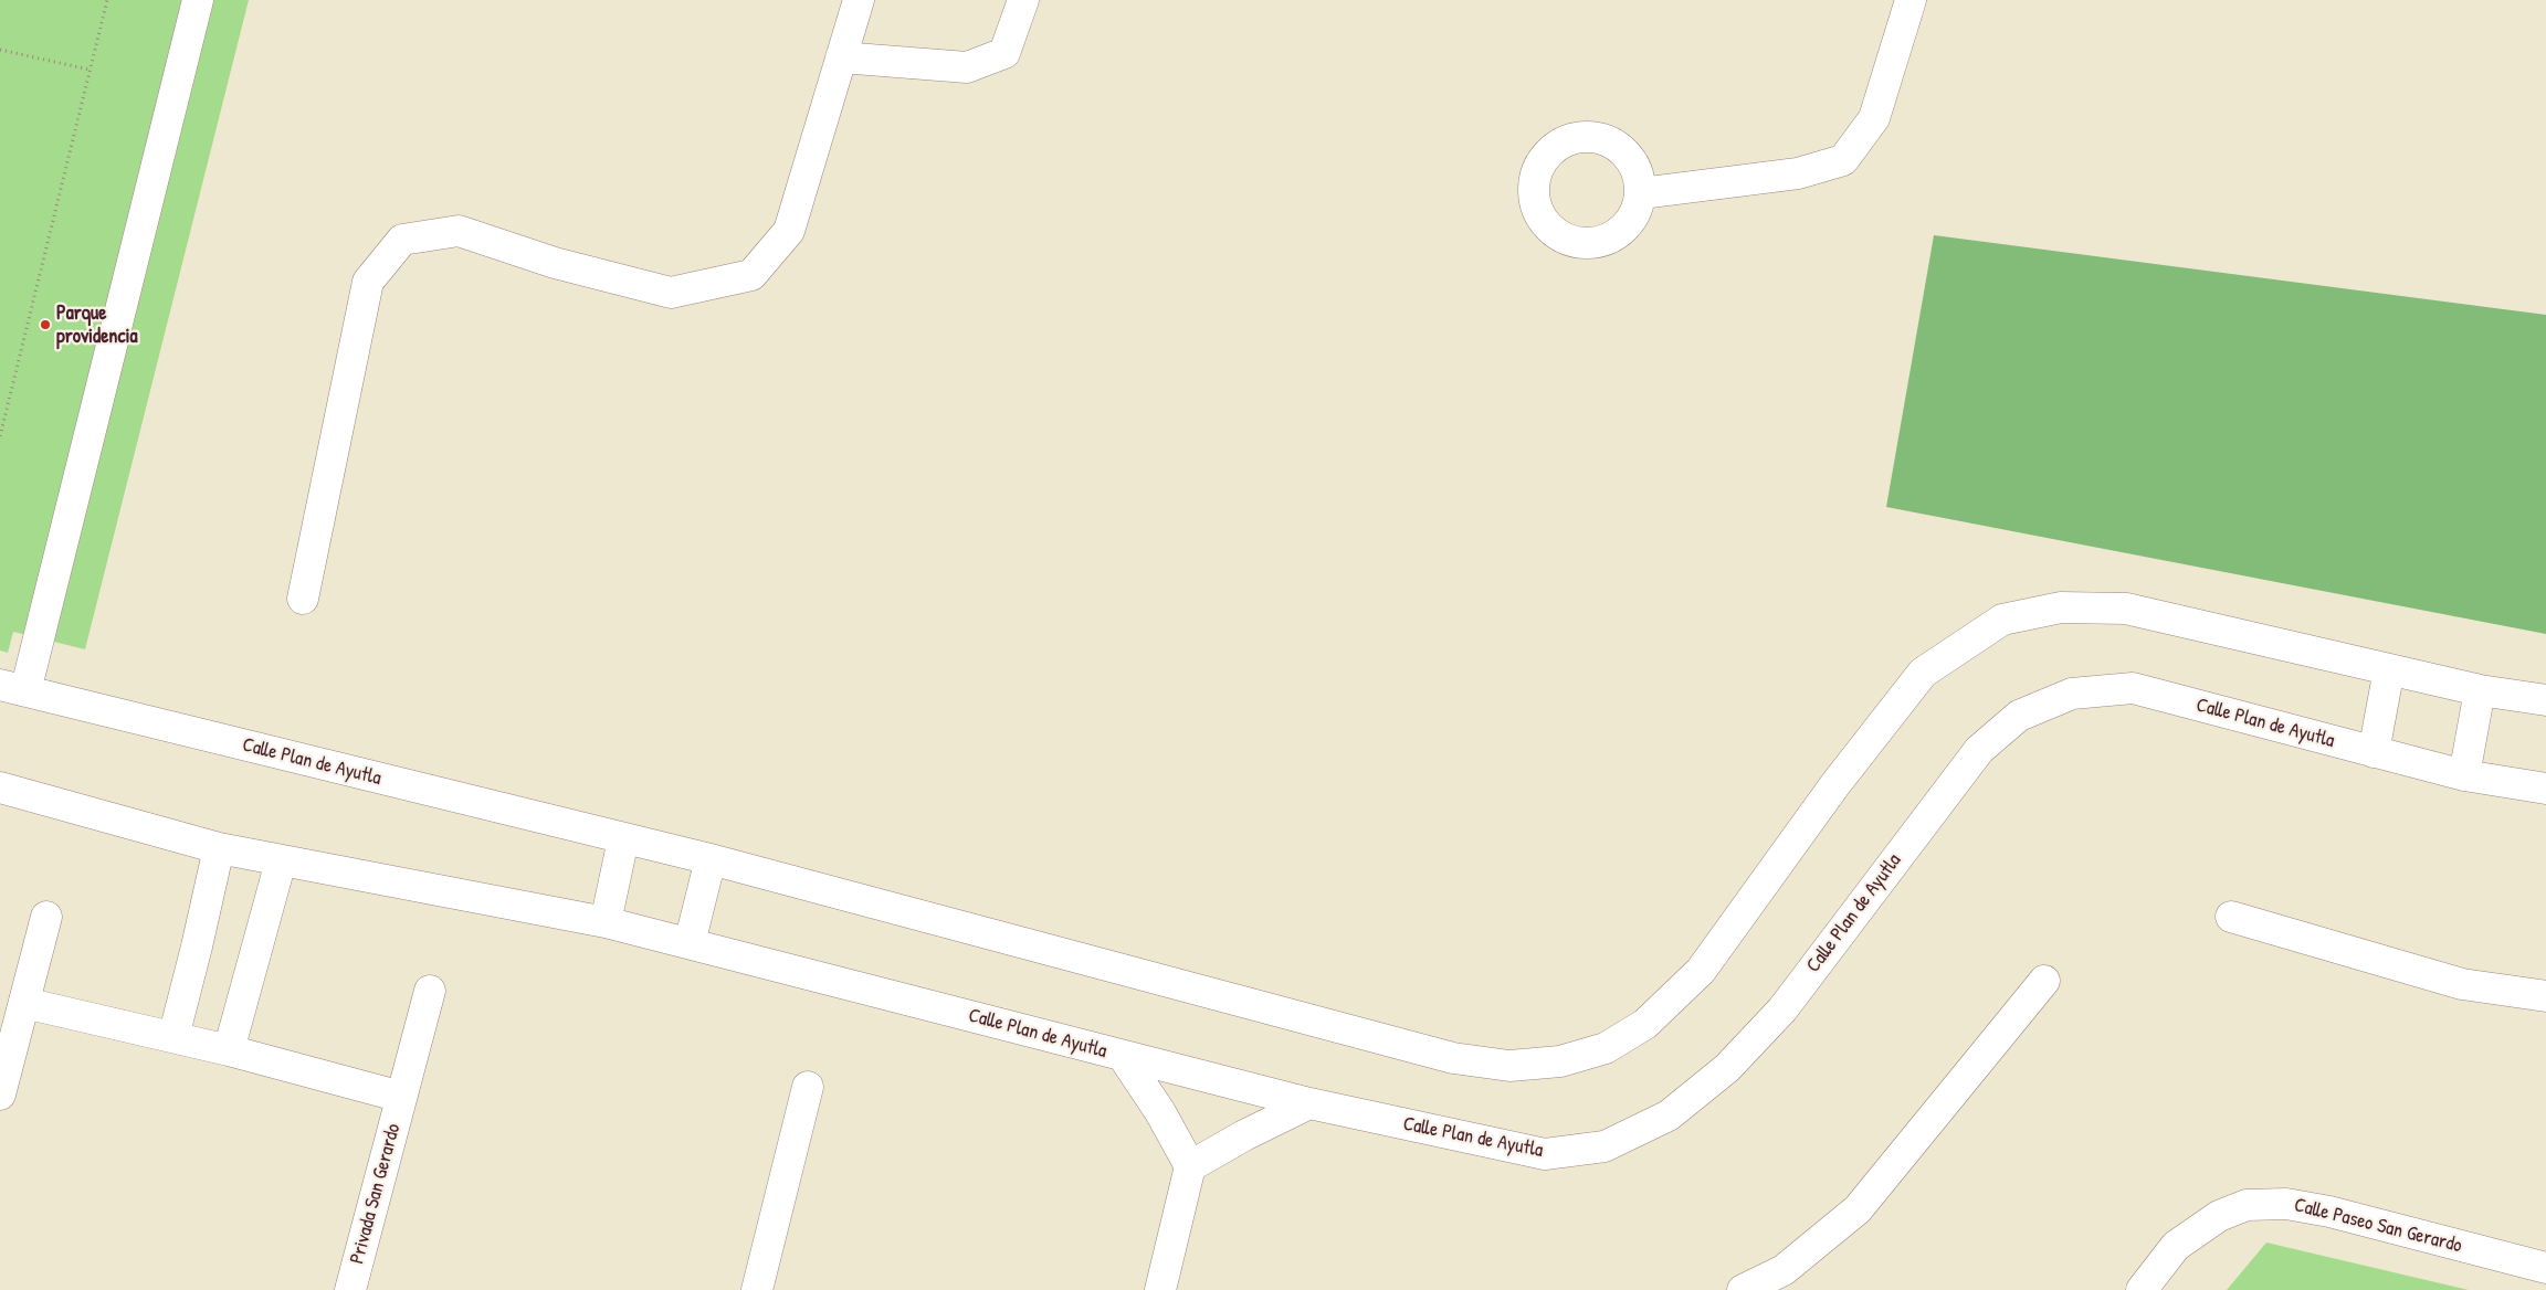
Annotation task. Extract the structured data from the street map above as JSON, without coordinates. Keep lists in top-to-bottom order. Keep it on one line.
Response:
{"streets":{"street":["Calle Plan de Ayutla","Privada San Gerardo","Calle Paseo San Gerardo"]},"places":["Parque providencia"]}
